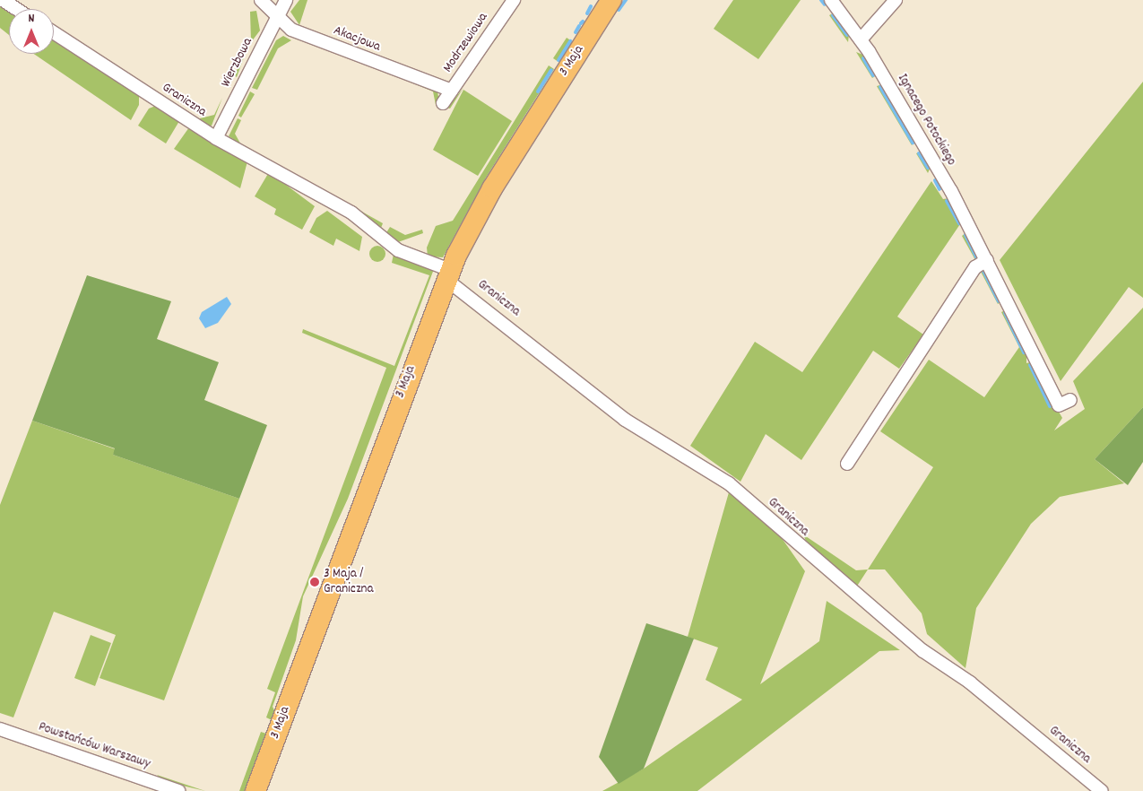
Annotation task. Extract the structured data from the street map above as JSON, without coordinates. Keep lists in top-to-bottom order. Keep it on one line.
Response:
{"streets":{"main road":["3 Maja"],"street":["Akacjowa","Modrzewiowa","Wierzbowa","Graniczna","Ignacego Potockiego","Powstańców Warszawy"]},"crossings":[["Akacjowa","Modrzewiowa"],["Akacjowa","Wierzbowa"],["3 Maja","Graniczna"],["Wierzbowa","Graniczna"]],"places":["3 Maja / Graniczna"],"north":"top"}
